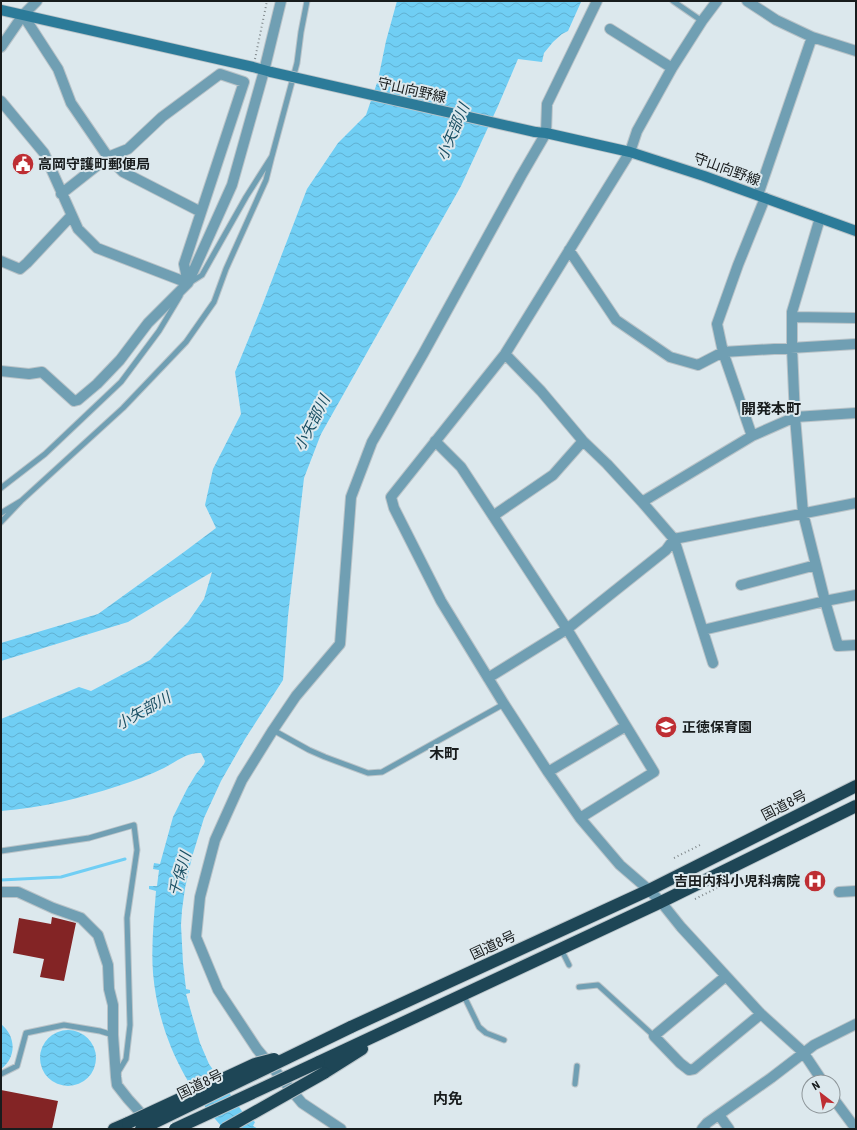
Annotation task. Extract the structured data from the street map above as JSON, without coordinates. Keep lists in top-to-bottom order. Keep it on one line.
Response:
{"streets":{"highway":["国道8号"],"main road":["守山向野線"]},"districts":["開発本町","木町","内免"],"water":["小矢部川","千保川"],"places":{"public building":["高岡守護町郵便局"],"school or university":["正徳保育園"],"hospital":["吉田内科小児科病院"]},"north":"top left"}
